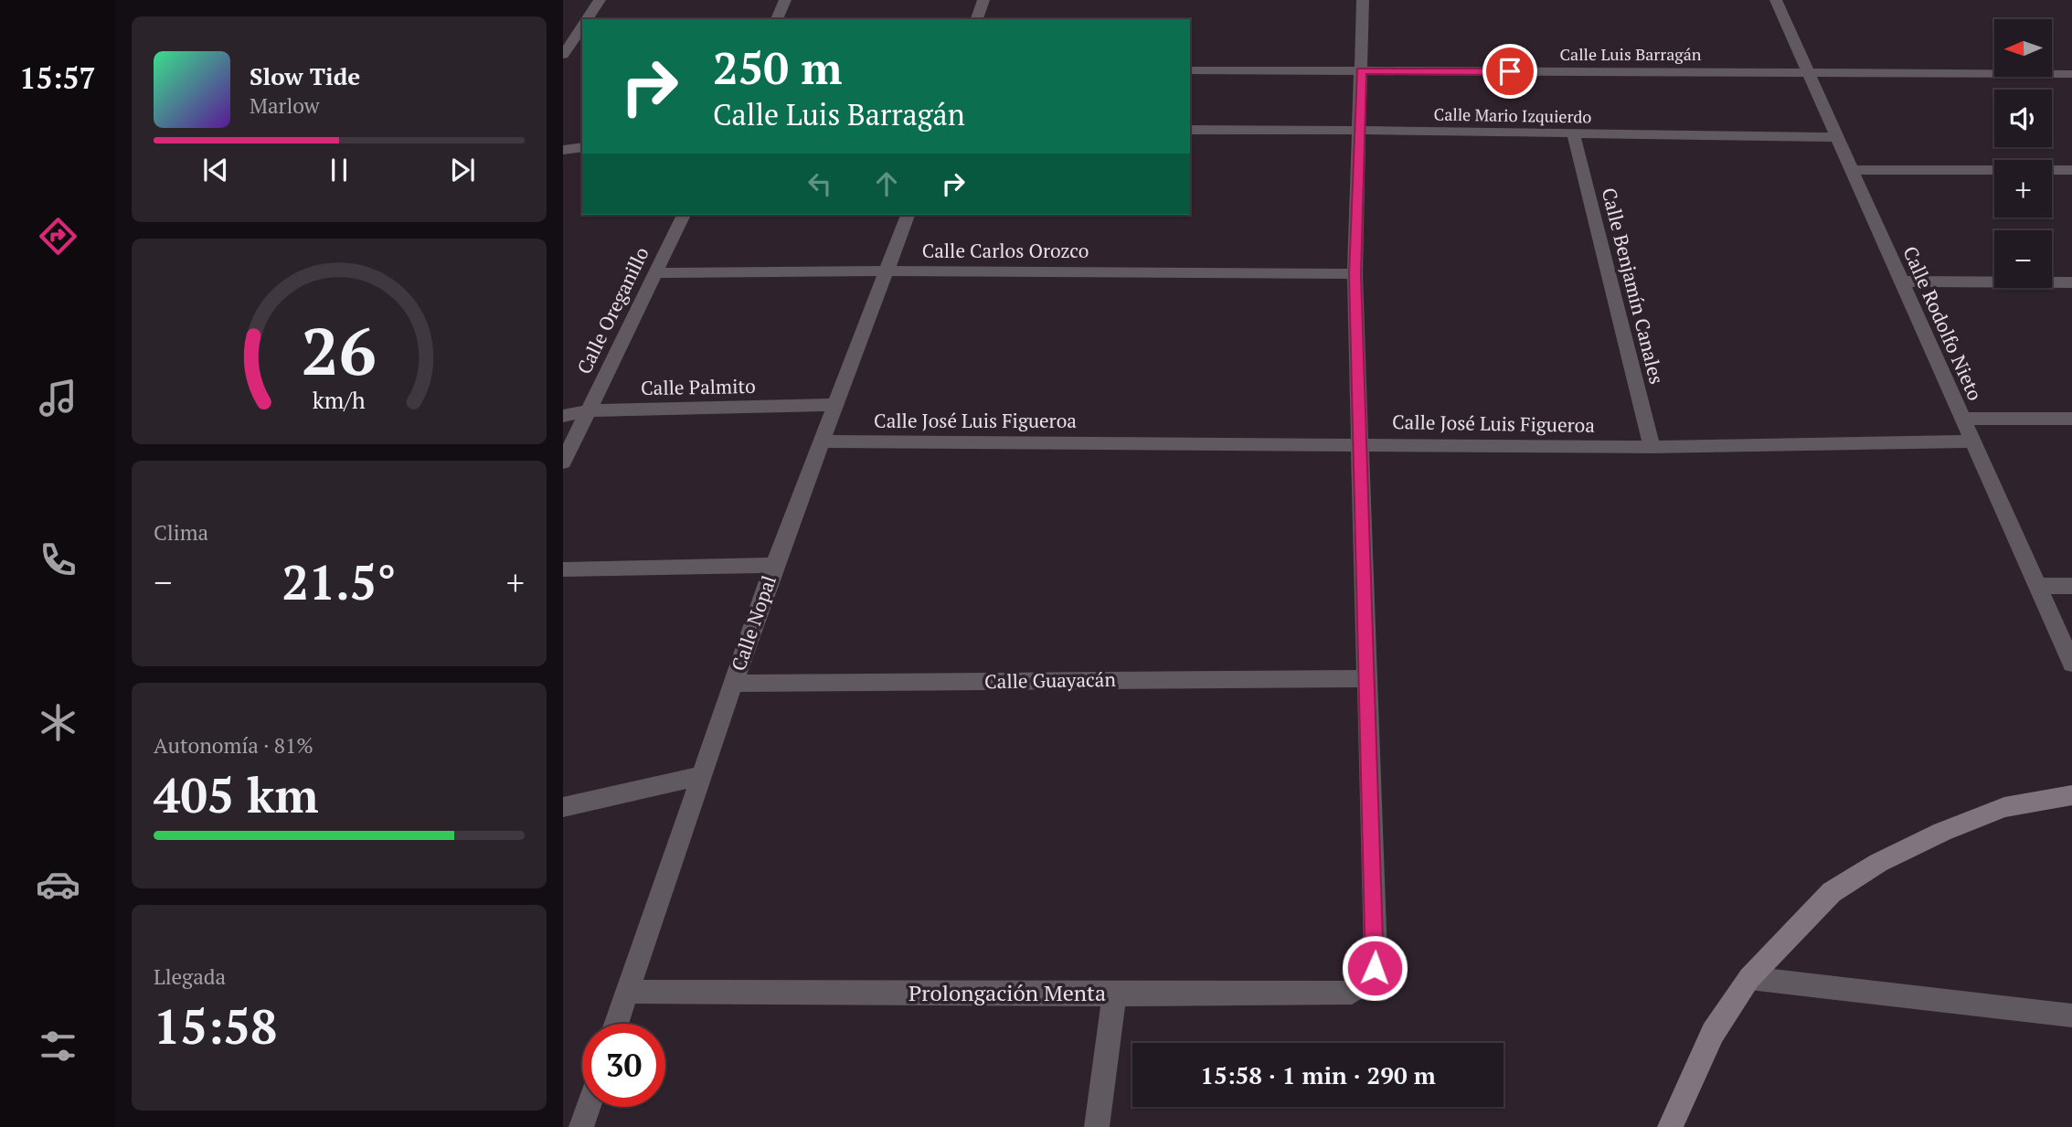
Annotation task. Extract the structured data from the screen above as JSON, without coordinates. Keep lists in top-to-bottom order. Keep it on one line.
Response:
{"streets":{"street":["Calle Luis Barragán","Calle Mario Izquierdo","Calle Carlos Orozco","Calle Benjamín Canales","Calle Oreganillo","Calle Rodolfo Nieto","Calle Palmito","Calle José Luis Figueroa","Calle Nopal","Calle Guayacán","Prolongación Menta"]},"crossings":[["Calle Luis Barragán","Calle Rodolfo Nieto"],["Calle Mario Izquierdo","Calle Benjamín Canales"],["Calle Mario Izquierdo","Calle Rodolfo Nieto"],["Calle Carlos Orozco","Calle Oreganillo"],["Calle Carlos Orozco","Calle Nopal"],["Calle Benjamín Canales","Calle José Luis Figueroa"],["Calle Oreganillo","Calle Palmito"],["Calle Rodolfo Nieto","Calle José Luis Figueroa"],["Calle Palmito","Calle Nopal"],["Calle José Luis Figueroa","Calle Nopal"],["Calle Nopal","Calle Guayacán"],["Calle Nopal","Prolongación Menta"],["Calle Guayacán","Prolongación Menta"]],"north":"left","page":{"tabs":"15:57","map_buttons":["+","−"],"turn":["250 m","Calle Luis Barragán"],"song":["Slow Tide","Marlow"],"tile":["Clima",["Autonomía · 81%","405 km"],["Llegada","15:58"]],"heat":["−","21.5°","+"],"limit":"30","trip":"15:58 · 1 min · 290 m","gauge":["26","km/h"]}}
